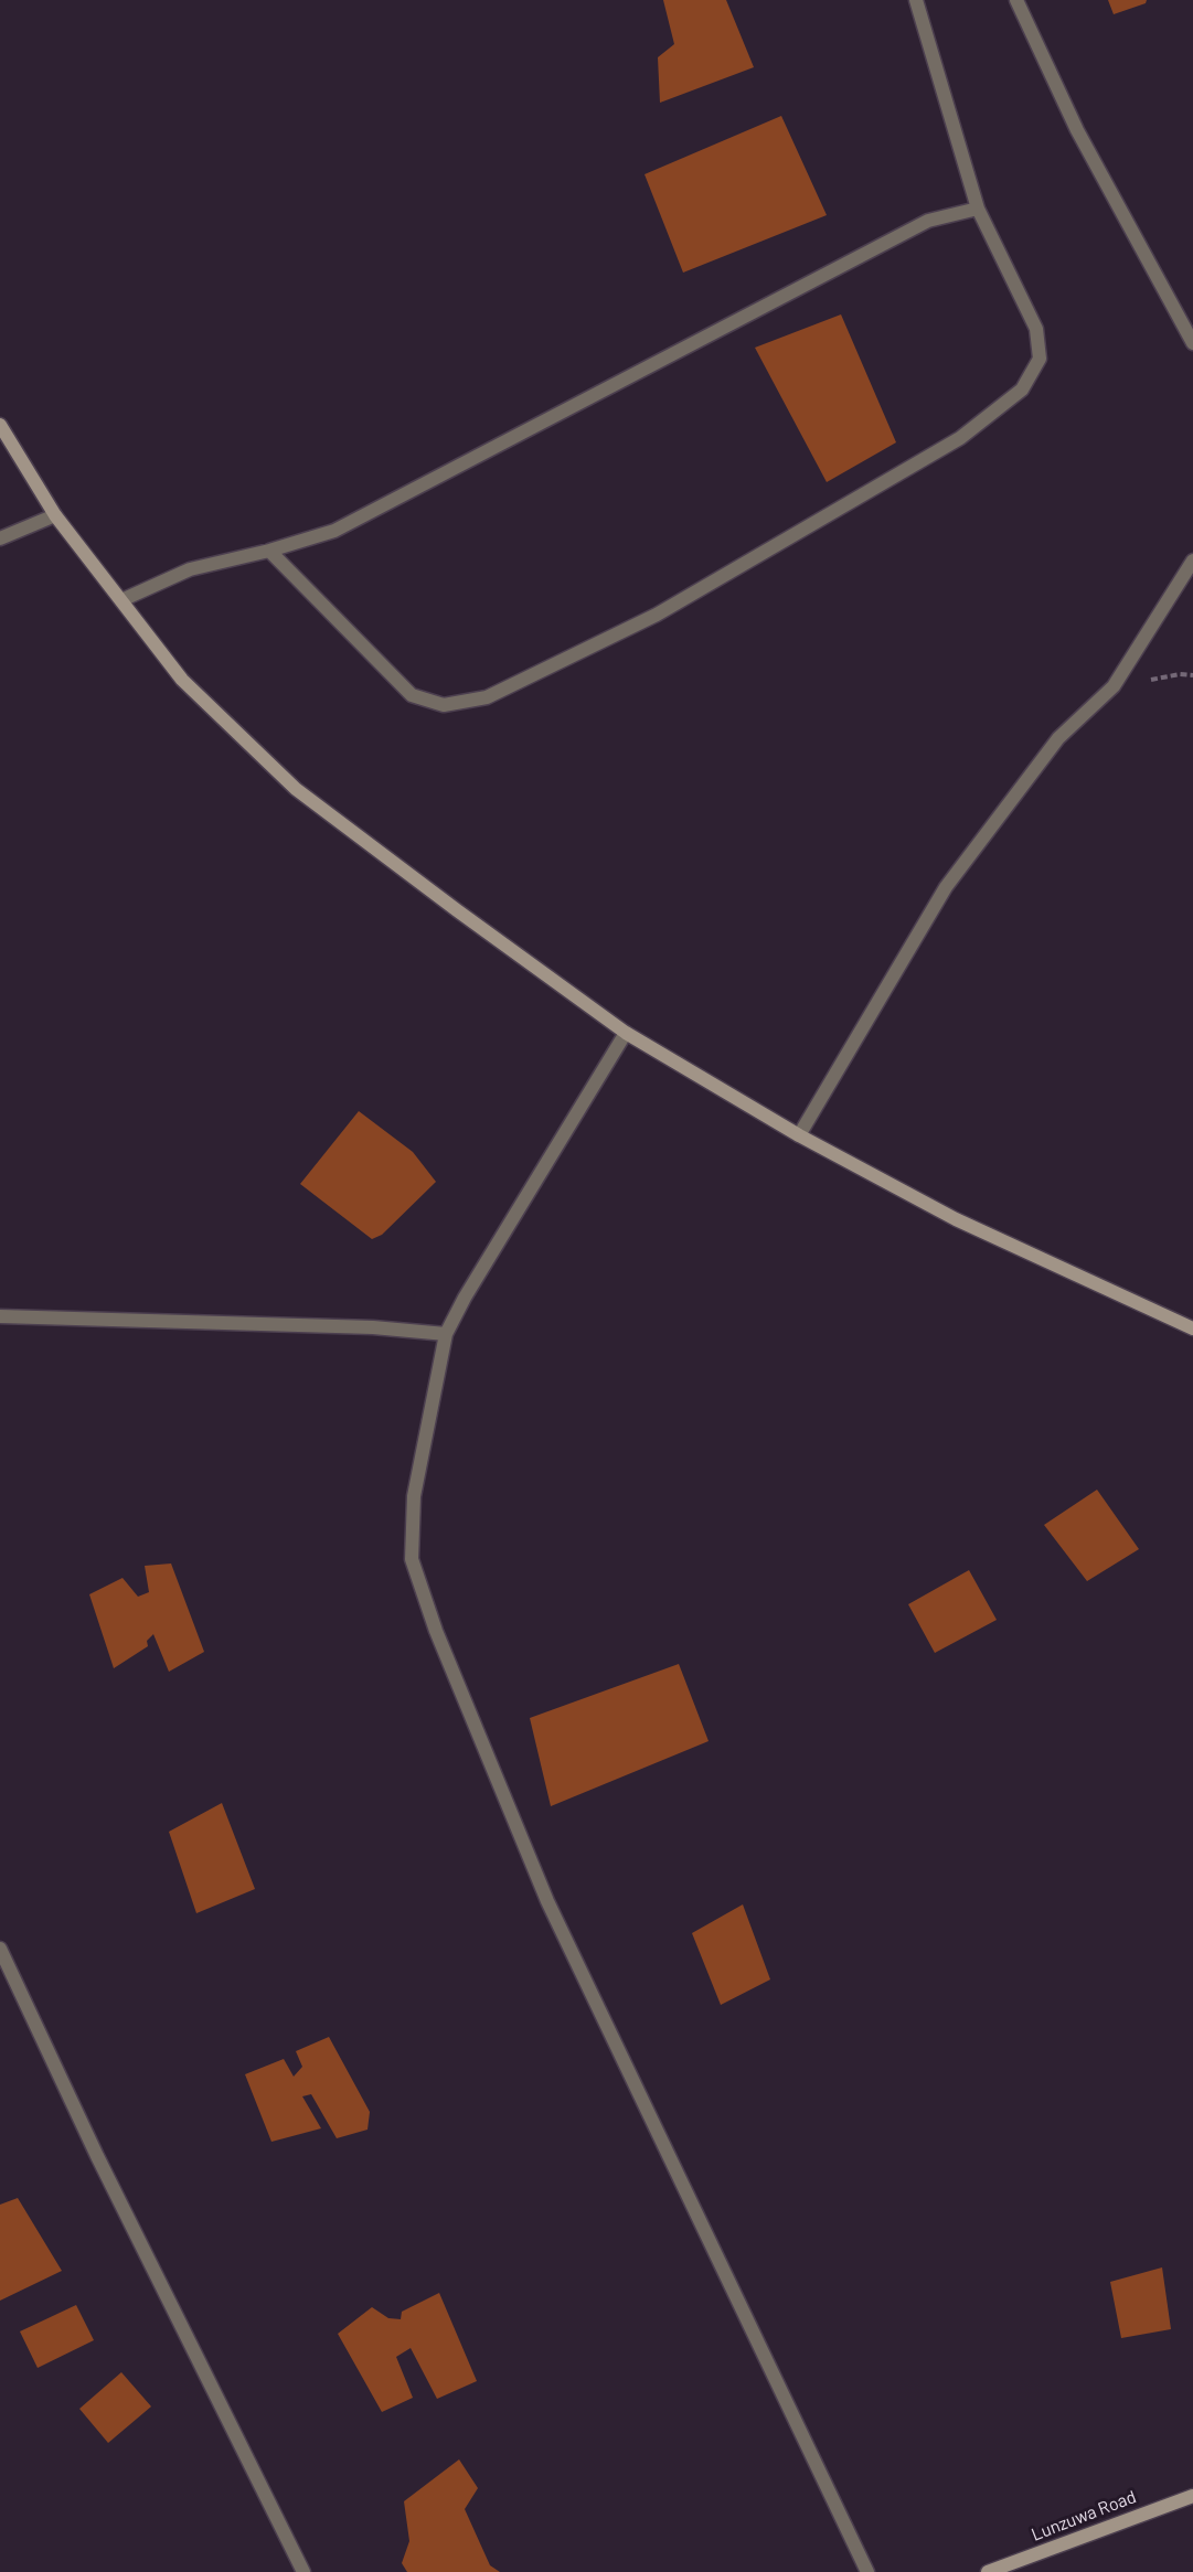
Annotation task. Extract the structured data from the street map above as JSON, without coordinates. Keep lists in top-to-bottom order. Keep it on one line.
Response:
{"streets":{"street":["Lunzuwa Road"]}}
